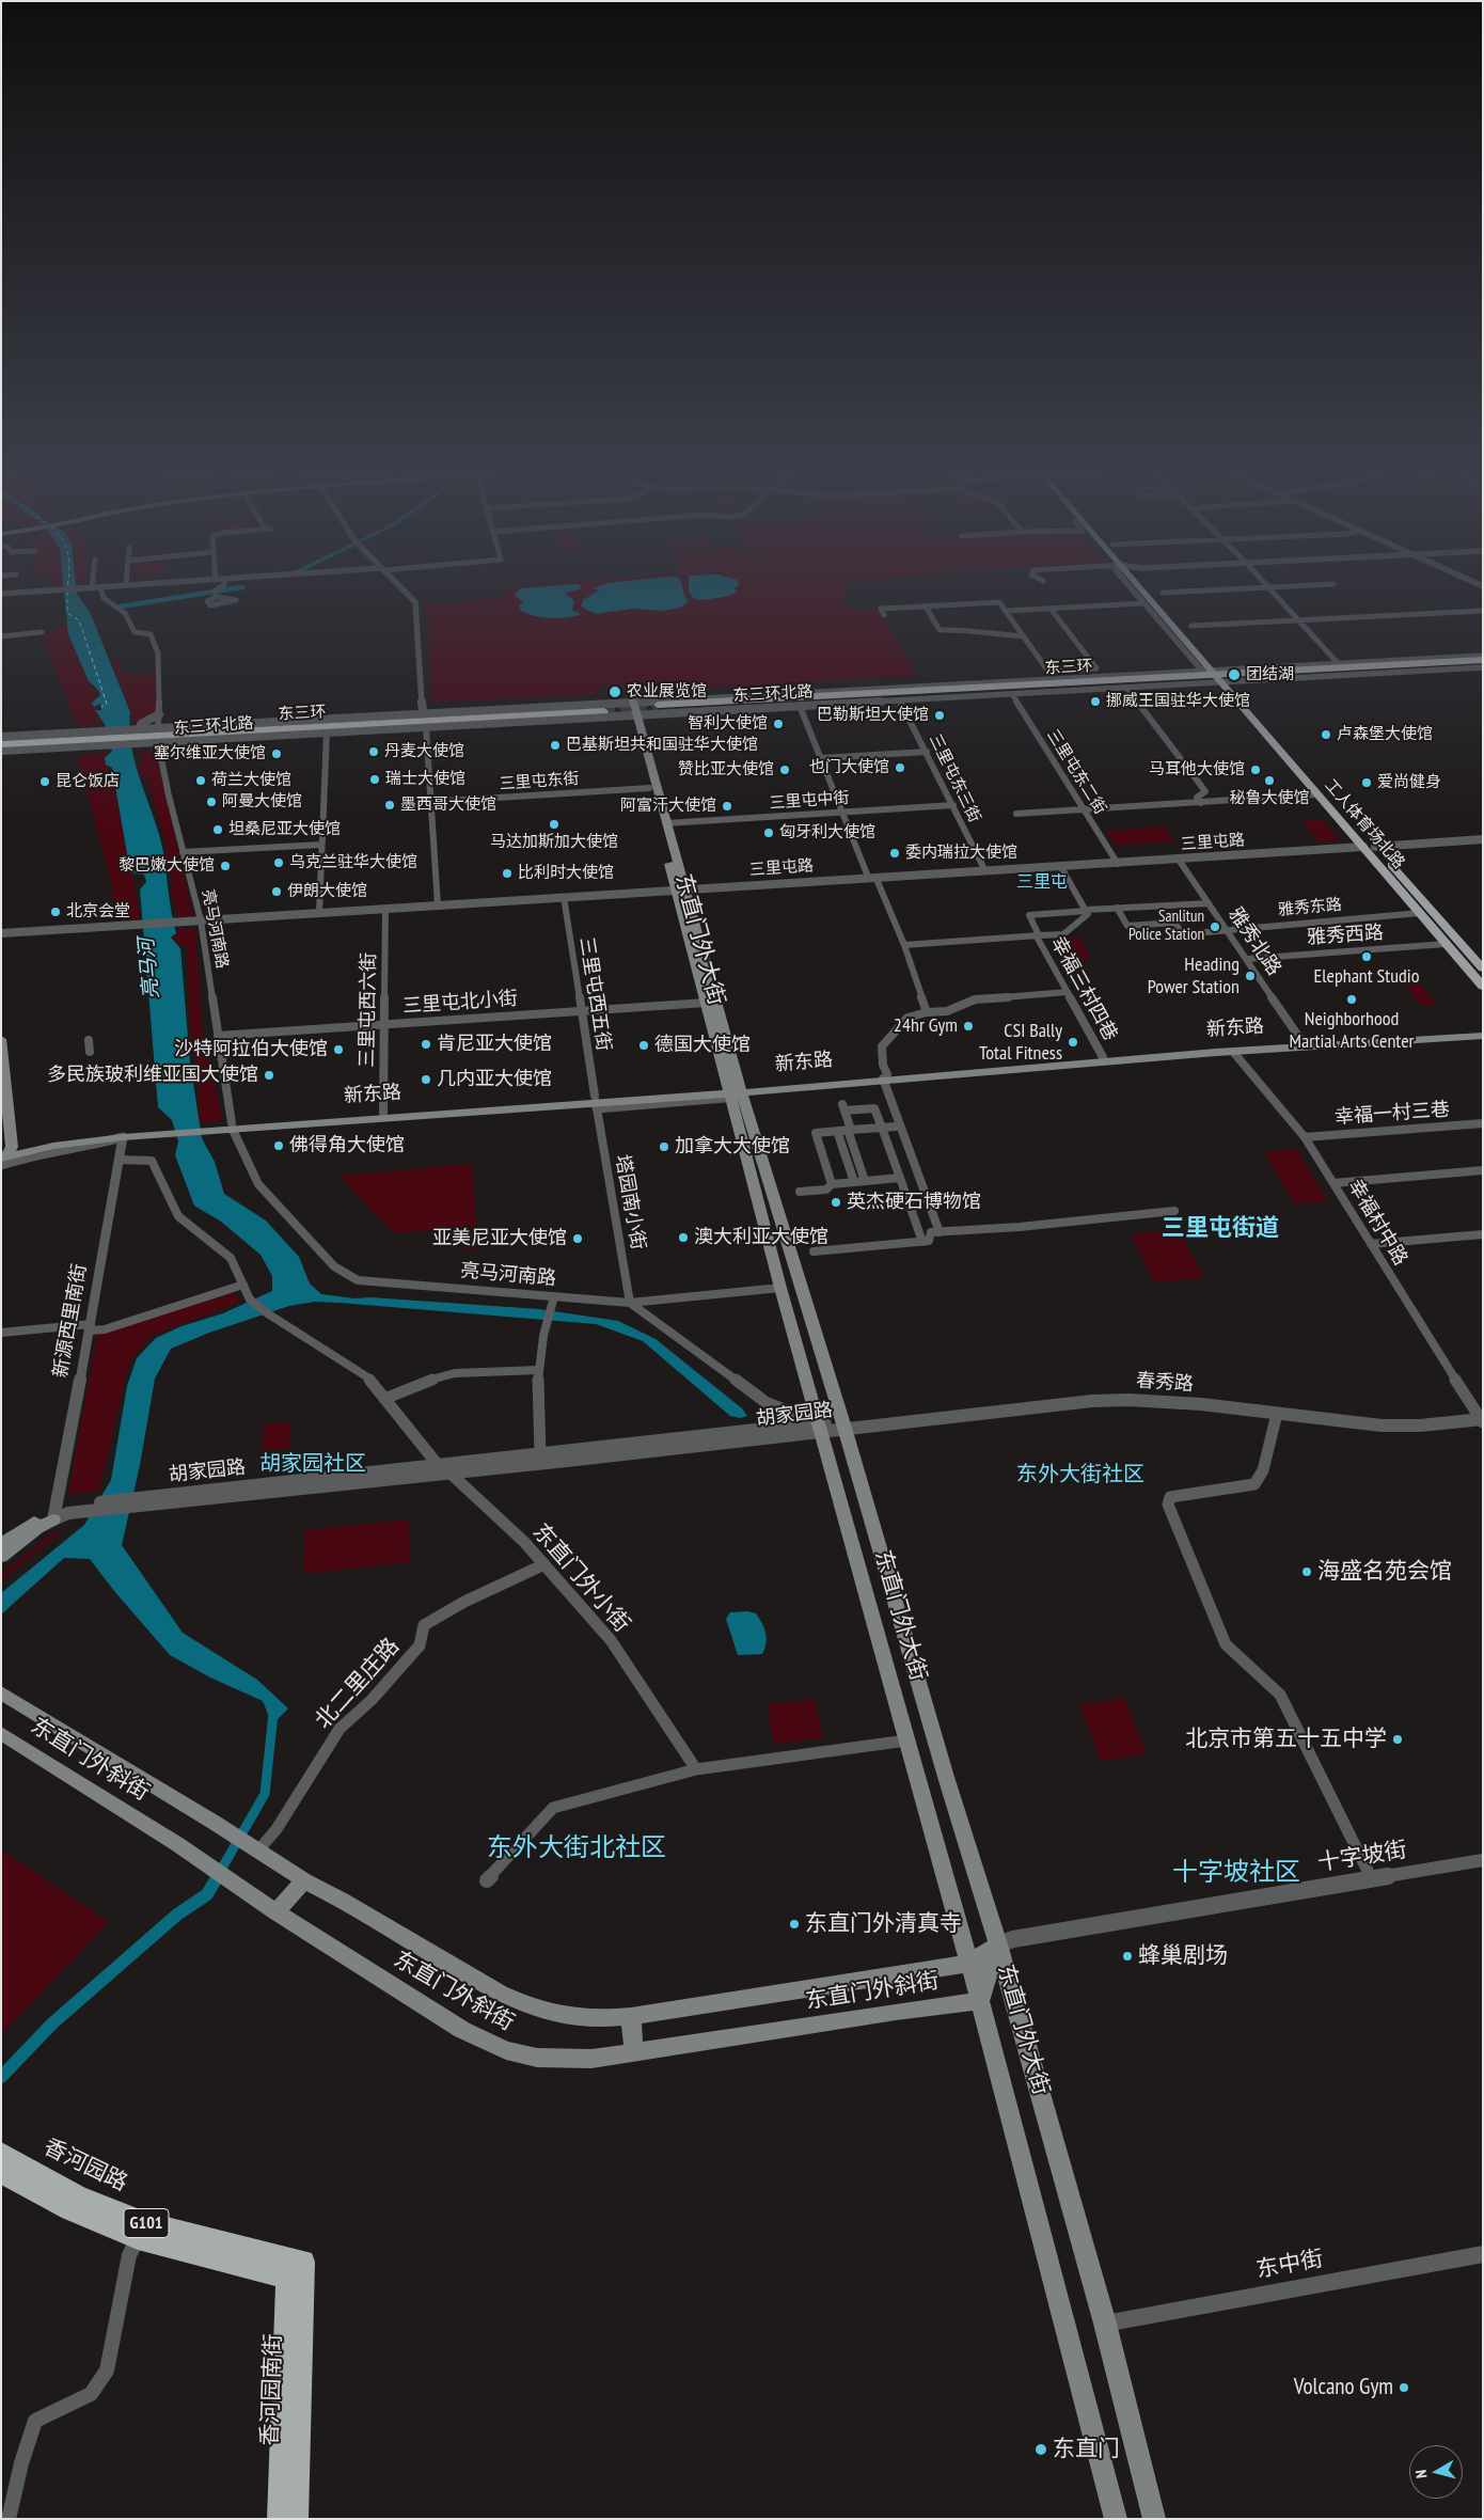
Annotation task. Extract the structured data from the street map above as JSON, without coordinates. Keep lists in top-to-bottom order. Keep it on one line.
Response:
{"streets":{"highway":["东三环","香河园路","G101","香河园南街"],"main road":["工人体育场北路","东直门外大街","新东路","东直门外斜街"],"street":["东三环北路","三里屯东二街","三里屯东三街","三里屯东街","三里屯中街","三里屯路","雅秀东路","亮马河南路","雅秀西路","雅秀北路","幸福三村四巷","三里屯西五街","三里屯北小街","三里屯西六街","幸福一村三巷","塔园南小街","幸福村中路","新源西里南街","春秀路","胡家园路","东直门外小街","北二里庄路","十字坡街","东中街"]},"crossings":[["东三环","东三环北路"],["东三环北路","三里屯东二街"],["东三环北路","三里屯东三街"],["东三环北路","工人体育场北路"],["东三环北路","亮马河南路"],["东三环北路","东直门外大街"],["三里屯东二街","三里屯路"],["三里屯东三街","三里屯中街"],["三里屯东三街","三里屯路"],["三里屯东街","东直门外大街"],["三里屯中街","东直门外大街"],["工人体育场北路","三里屯路"],["工人体育场北路","雅秀东路"],["工人体育场北路","雅秀西路"],["三里屯路","亮马河南路"],["三里屯路","东直门外大街"],["三里屯路","雅秀北路"],["三里屯路","三里屯西五街"],["三里屯路","三里屯西六街"],["雅秀东路","雅秀北路"],["亮马河南路","东直门外大街"],["亮马河南路","三里屯北小街"],["亮马河南路","新东路"],["亮马河南路","塔园南小街"],["雅秀西路","雅秀北路"],["东直门外大街","三里屯北小街"],["东直门外大街","新东路"],["东直门外大街","春秀路"],["东直门外大街","胡家园路"],["东直门外大街","东直门外斜街"],["东直门外大街","十字坡街"],["东直门外大街","东中街"],["雅秀北路","新东路"],["幸福三村四巷","新东路"],["三里屯西五街","三里屯北小街"],["三里屯西五街","新东路"],["三里屯西五街","塔园南小街"],["三里屯北小街","三里屯西六街"],["三里屯西六街","新东路"],["新东路","塔园南小街"],["新东路","幸福村中路"],["新东路","新源西里南街"],["幸福一村三巷","幸福村中路"],["幸福村中路","春秀路"],["新源西里南街","胡家园路"],["春秀路","胡家园路"],["胡家园路","东直门外小街"],["东直门外小街","北二里庄路"],["北二里庄路","东直门外斜街"],["香河园路","G101"],["香河园路","香河园南街"],["G101","香河园南街"]],"districts":["三里屯","三里屯街道","胡家园社区","东外大街社区","东外大街北社区","十字坡社区"],"water":["亮马河"],"places":["团结湖","农业展览馆","挪威王国驻华大使馆","巴勒斯坦大使馆","智利大使馆","卢森堡大使馆","巴基斯坦共和国驻华大使馆","丹麦大使馆","塞尔维亚大使馆","也门大使馆","赞比亚大使馆","马耳他大使馆","瑞士大使馆","荷兰大使馆","秘鲁大使馆","昆仑饭店","爱尚健身","阿曼大使馆","墨西哥大使馆","阿富汗大使馆","马达加斯加大使馆","坦桑尼亚大使馆","匈牙利大使馆","委内瑞拉大使馆","乌克兰驻华大使馆","黎巴嫩大使馆","比利时大使馆","伊朗大使馆","北京会堂","Sanlitun Police Station","Elephant Studio","Heading Power Station","Neighborhood Martial Arts Center","24hr Gym","CSI Bally Total Fitness","肯尼亚大使馆","德国大使馆","沙特阿拉伯大使馆","多民族玻利维亚国大使馆","几内亚大使馆","佛得角大使馆","加拿大大使馆","英杰硬石博物馆","澳大利亚大使馆","亚美尼亚大使馆","海盛名苑会馆","北京市第五十五中学","东直门外清真寺","蜂巢剧场","Volcano Gym","东直门"],"north":"left"}
